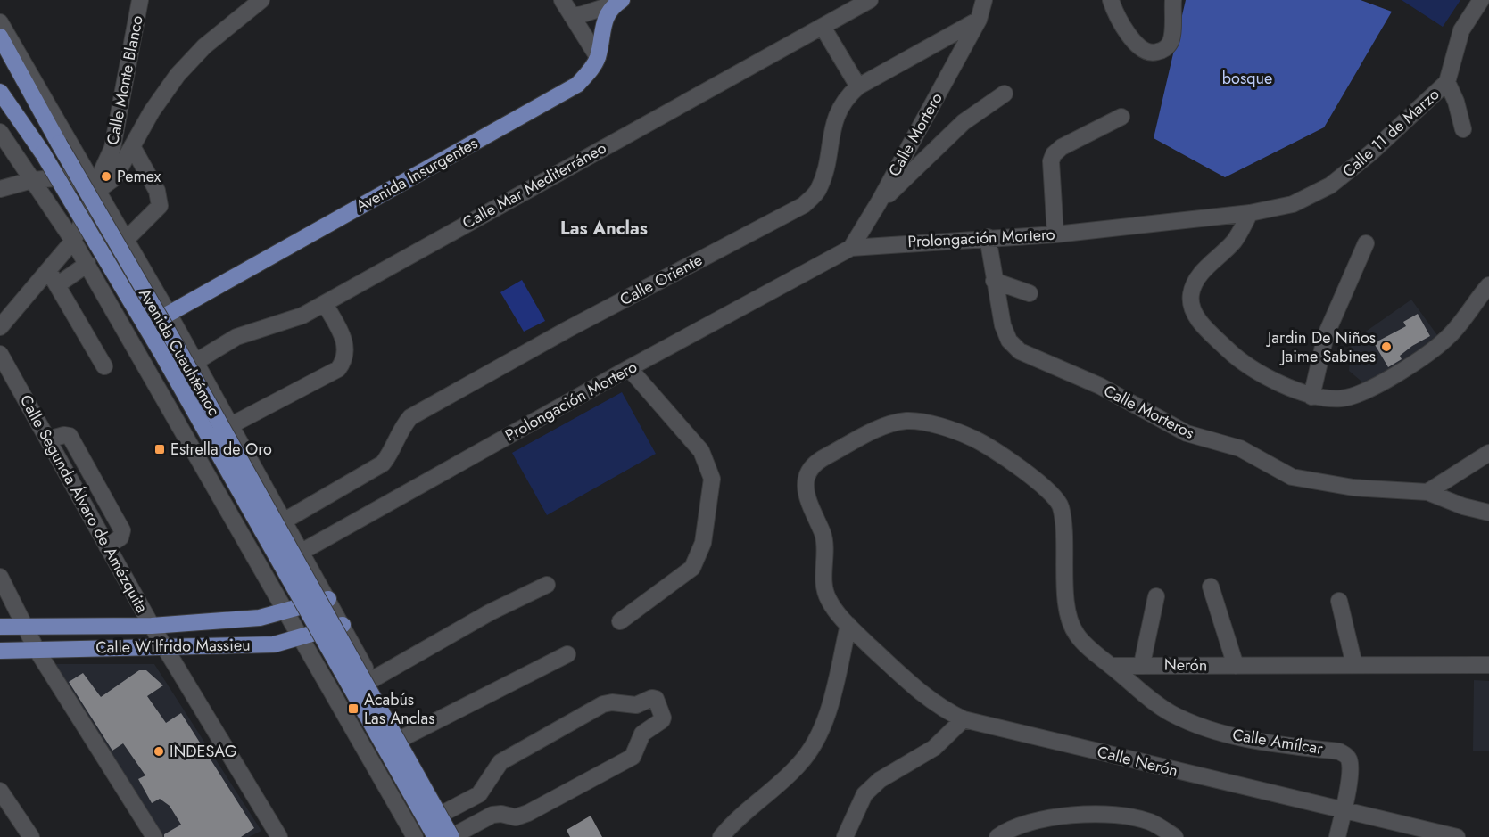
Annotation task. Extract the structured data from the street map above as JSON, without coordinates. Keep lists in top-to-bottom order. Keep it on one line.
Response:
{"streets":{"main road":["Avenida Insurgentes","Avenida Cuauhtémoc","Calle Wilfrido Massieu"],"street":["Calle Monte Blanco","Calle 11 de Marzo","Calle Mortero","Calle Mar Mediterráneo","Prolongación Mortero","Calle Oriente","Calle Morteros","Calle Segunda Álvaro de Amézquita","Nerón","Calle Amílcar","Calle Nerón"]},"crossings":[["Calle 11 de Marzo","Prolongación Mortero"],["Calle Mortero","Prolongación Mortero"],["Calle Mortero","Calle Oriente"],["Prolongación Mortero","Calle Morteros"],["Calle Segunda Álvaro de Amézquita","Calle Wilfrido Massieu"],["Nerón","Calle Amílcar"],["Nerón","Calle Nerón"],["Calle Amílcar","Calle Nerón"]],"districts":["Las Anclas"],"parks":["bosque"],"places":{"other":["Pemex","Jardin De Niños Jaime Sabines","INDESAG"],"transit":["Estrella de Oro","Acabús Las Anclas"]}}
